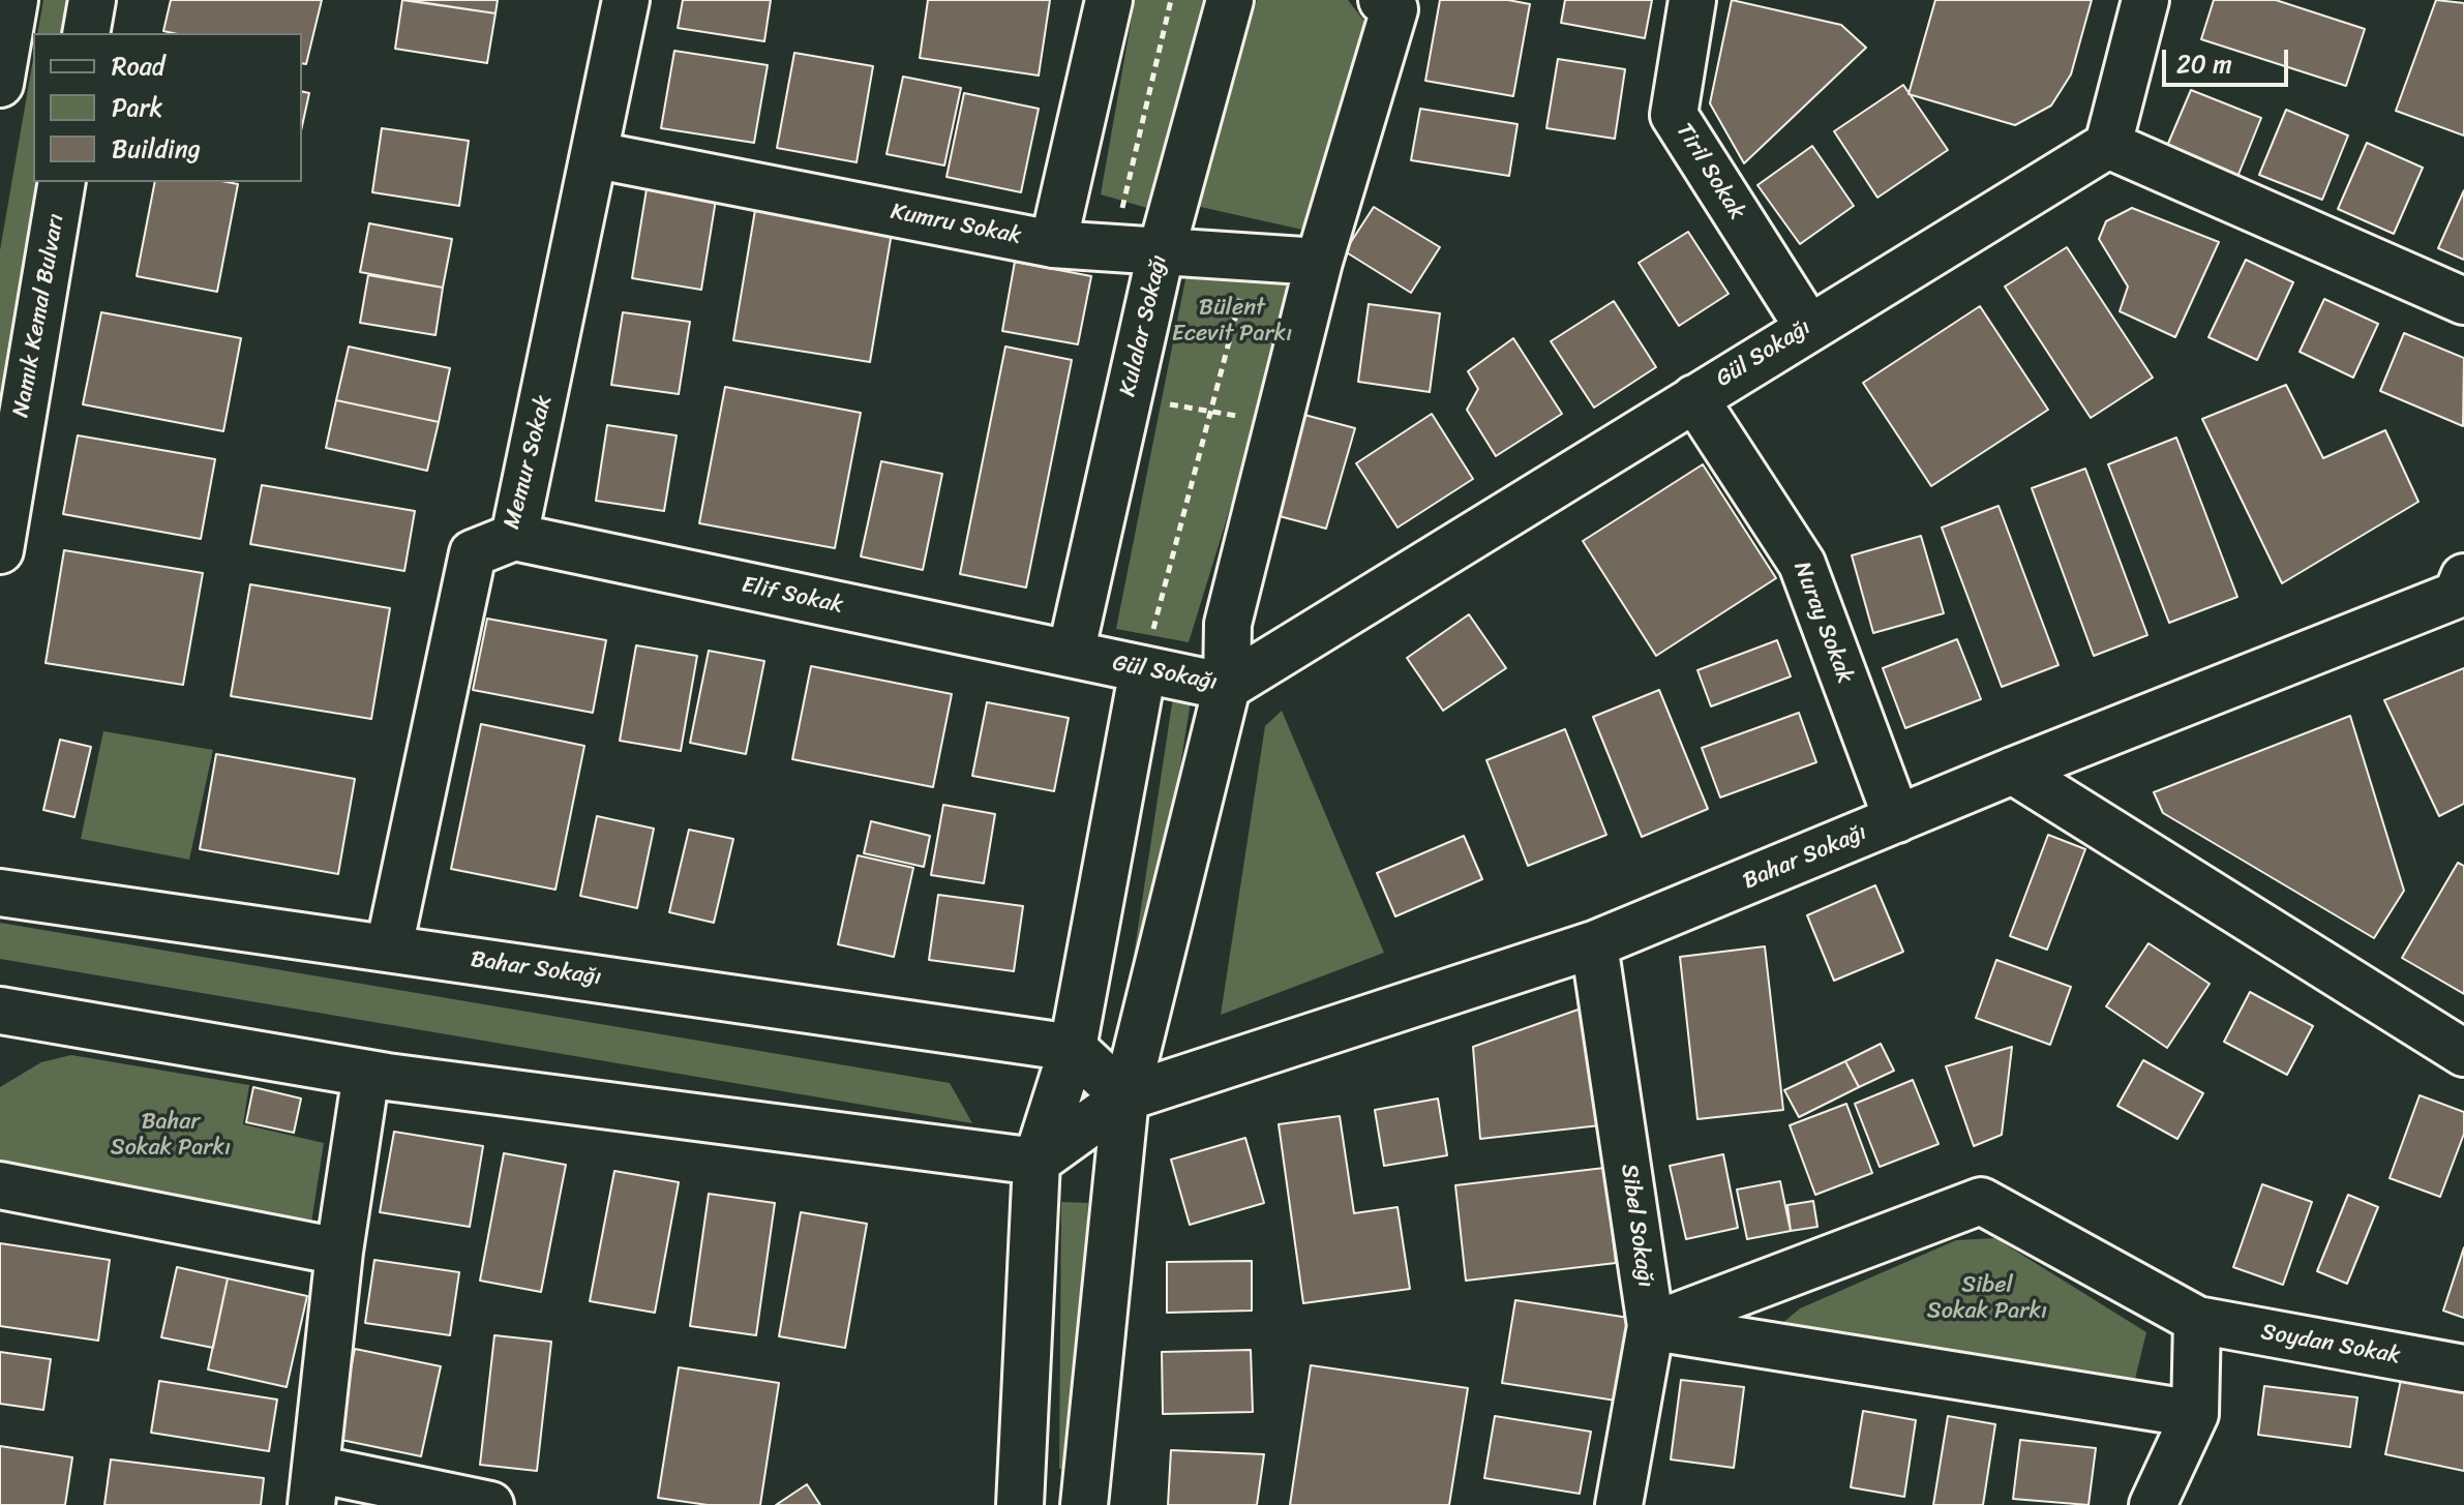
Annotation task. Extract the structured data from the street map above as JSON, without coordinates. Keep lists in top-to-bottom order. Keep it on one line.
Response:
{"streets":{"street":["Tiril Sokak","Kumru Sokak","Namık Kemal Bulvarı","Kulalar Sokağı","Gül Sokağı","Memur Sokak","Elif Sokak","Nuray Sokak","Bahar Sokağı","Sibel Sokağı","Soydan Sokak"]},"crossings":[["Tiril Sokak","Gül Sokağı"],["Kumru Sokak","Kulalar Sokağı"],["Kumru Sokak","Memur Sokak"],["Kulalar Sokağı","Gül Sokağı"],["Kulalar Sokağı","Elif Sokak"],["Gül Sokağı","Elif Sokak"],["Gül Sokağı","Nuray Sokak"],["Memur Sokak","Elif Sokak"],["Memur Sokak","Bahar Sokağı"],["Nuray Sokak","Bahar Sokağı"],["Bahar Sokağı","Sibel Sokağı"],["Sibel Sokağı","Soydan Sokak"]],"parks":["Bülent Ecevit Parkı","Bahar Sokak Parkı","Sibel Sokak Parkı"],"legend":["Road","Park","Building"],"scale_bar":"20 m"}
